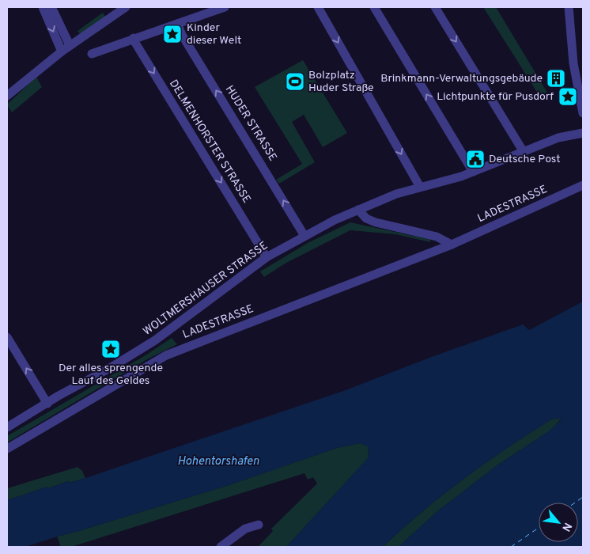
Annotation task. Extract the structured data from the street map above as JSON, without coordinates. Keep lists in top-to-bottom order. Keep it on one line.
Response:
{"streets":{"street":["HUDER STRASSE","DELMENHORSTER STRASSE","LADESTRASSE","WOLTMERSHAUSER STRASSE"]},"crossings":[["HUDER STRASSE","WOLTMERSHAUSER STRASSE"],["DELMENHORSTER STRASSE","WOLTMERSHAUSER STRASSE"]],"one_way":["HUDER STRASSE","DELMENHORSTER STRASSE"],"water":["Hohentorshafen"],"places":{"place":["Kinder dieser Welt","Lichtpunkte für Pusdorf","Der alles sprengende Lauf des Geldes"],"building":["Brinkmann-Verwaltungsgebäude"],"sports":["Bolzplatz Huder Straße"],"public building":["Deutsche Post"]},"north":"bottom right"}
